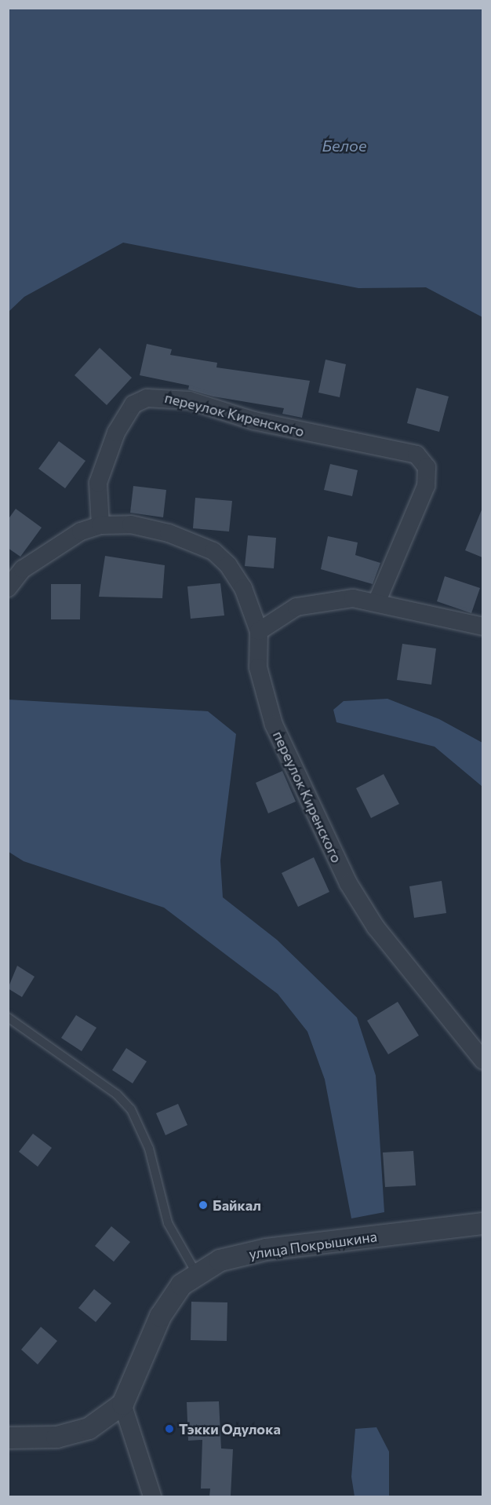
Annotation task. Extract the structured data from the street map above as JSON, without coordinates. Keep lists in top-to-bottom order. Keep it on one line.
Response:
{"streets":{"street":["переулок Киренского","улица Покрышкина"]},"water":["Белое"],"places":["Байкал","Тэкки Одулока"]}
